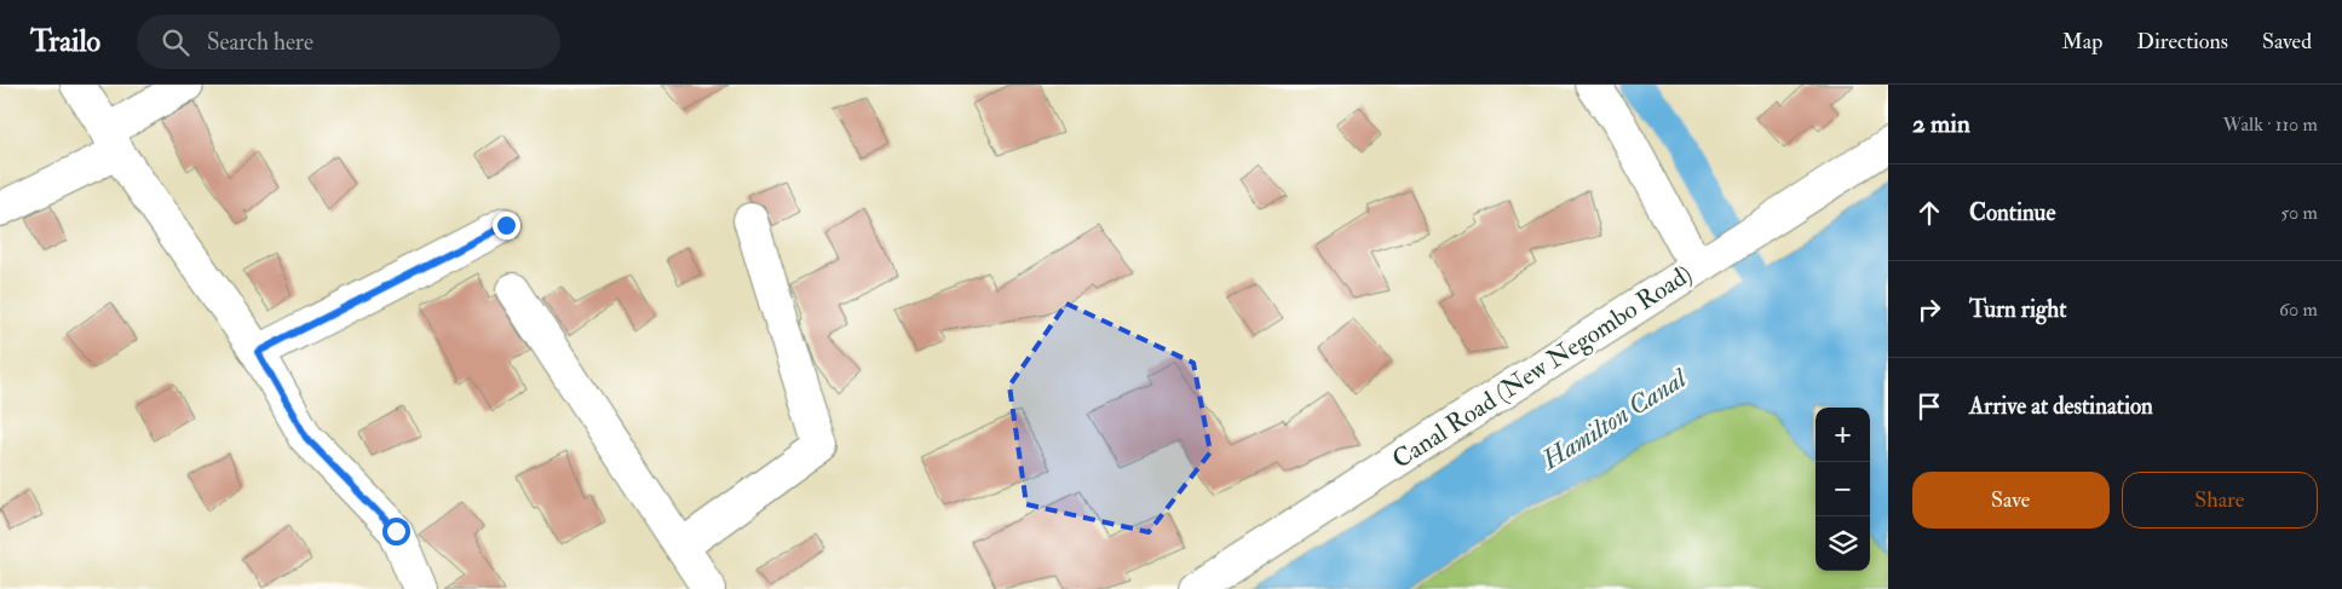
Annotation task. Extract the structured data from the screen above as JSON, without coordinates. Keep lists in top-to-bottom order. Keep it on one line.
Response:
{"streets":{"street":["Canal Road (New Negombo Road)"]},"water":["Hamilton Canal"],"page":{"header":"Trailo","search":"Search here","nav":["Map","Directions","Saved"],"heading":["2 min","Walk · 110 m"],"list":[["Continue","50 m"],["Turn right","60 m"],"Arrive at destination"],"map_buttons":["+","−"],"buttons":["Save","Share"]}}
